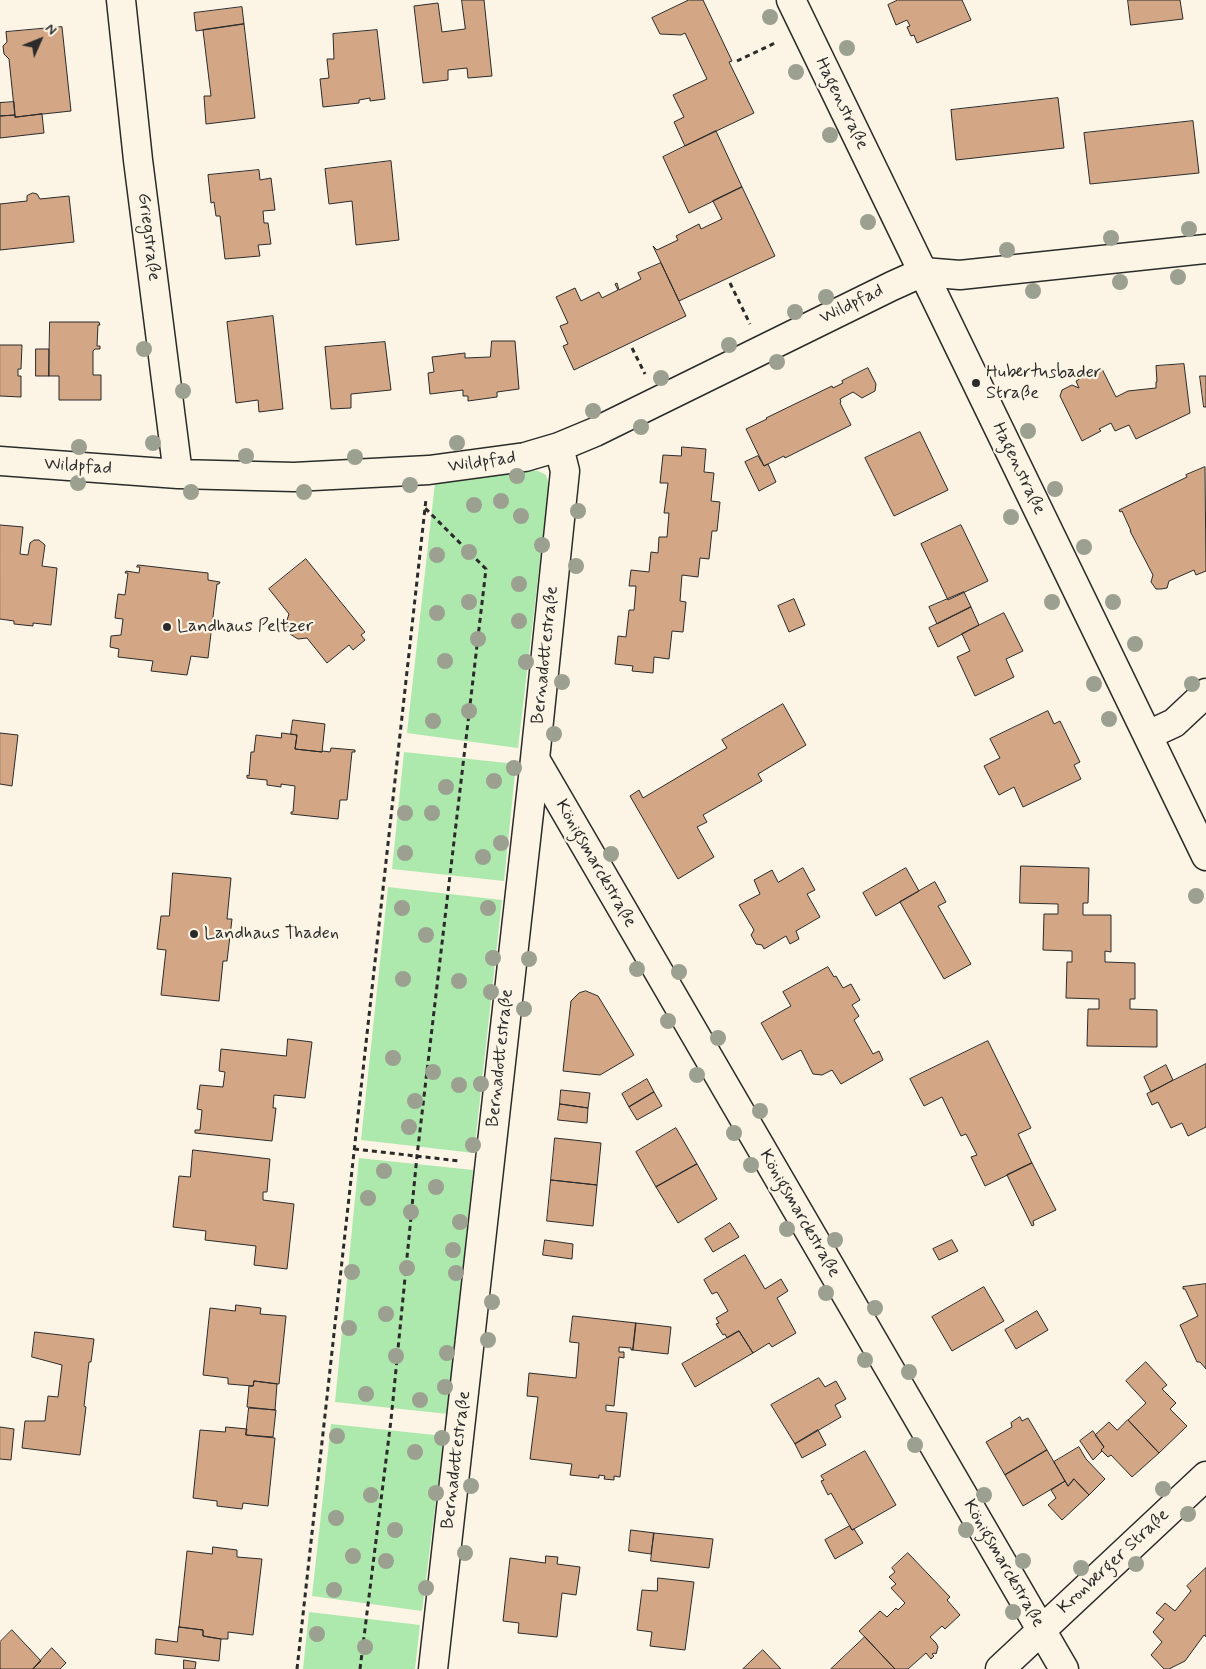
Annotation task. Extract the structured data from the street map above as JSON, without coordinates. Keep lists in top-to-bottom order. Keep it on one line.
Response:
{"streets":{"street":["Hagenstraße","Griegstraße","Wildpfad","Bernadottestraße","Königsmarckstraße","Kronberger Straße"]},"crossings":[["Hagenstraße","Wildpfad"],["Griegstraße","Wildpfad"],["Wildpfad","Bernadottestraße"],["Bernadottestraße","Königsmarckstraße"],["Königsmarckstraße","Kronberger Straße"]],"places":["Hubertusbader Straße","Landhaus Peltzer","Landhaus Thaden"],"north":"top right"}
